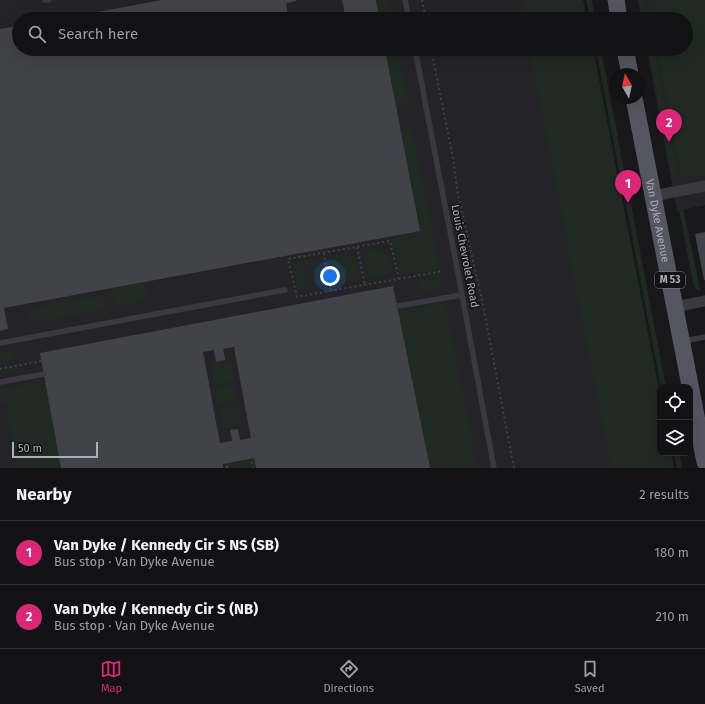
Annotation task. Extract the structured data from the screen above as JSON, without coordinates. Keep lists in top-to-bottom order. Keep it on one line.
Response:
{"streets":{"main road":["Van Dyke Avenue","M 53"],"lane":["Louis Chevrolet Road"]},"scale_bar":"50 m","north":"top","page":{"search":"Search here","pins":["2","1"],"scale":"50 m","heading":["Nearby","2 results"],"list":[{"mark":"1","name":"Van Dyke / Kennedy Cir S NS (SB)","note":"Bus stop · Van Dyke Avenue","value":"180 m"},{"mark":"2","name":"Van Dyke / Kennedy Cir S (NB)","note":"Bus stop · Van Dyke Avenue","value":"210 m"}],"nav":["Map","Directions","Saved"]}}
